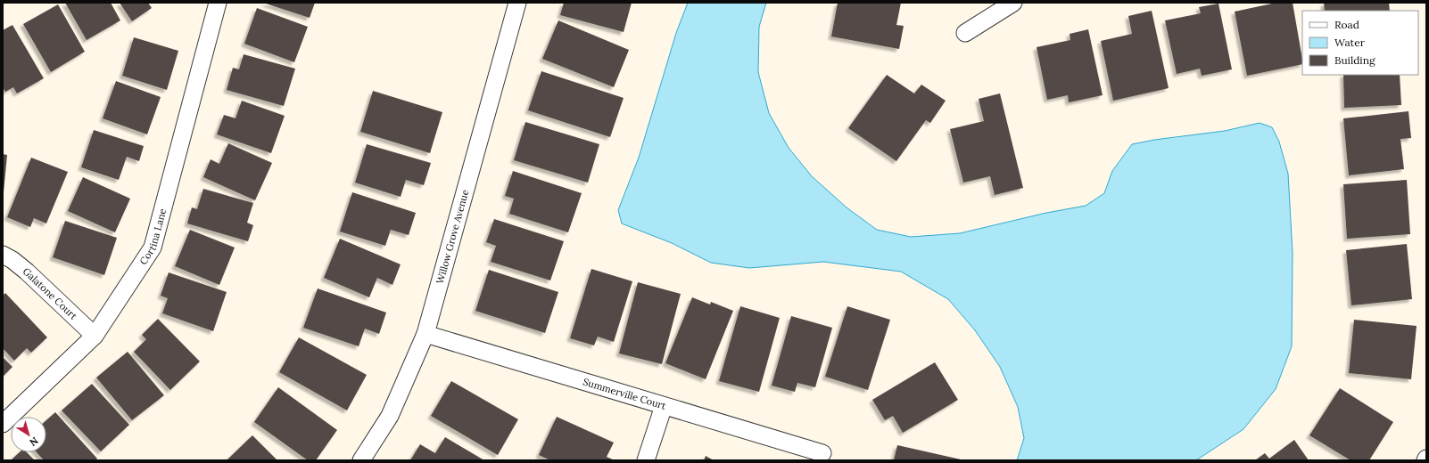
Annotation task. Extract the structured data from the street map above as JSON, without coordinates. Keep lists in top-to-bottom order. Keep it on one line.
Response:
{"streets":{"street":["Cortina Lane","Willow Grove Avenue","Galatone Court","Summerville Court"]},"crossings":[["Cortina Lane","Galatone Court"],["Willow Grove Avenue","Summerville Court"]],"legend":["Road","Water","Building"],"north":"bottom right"}
